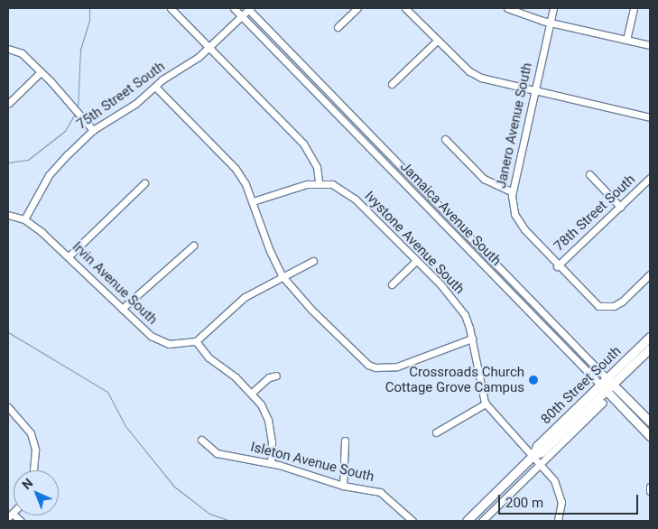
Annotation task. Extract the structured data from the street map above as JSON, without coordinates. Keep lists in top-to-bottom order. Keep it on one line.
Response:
{"streets":{"main road":["Jamaica Avenue South","80th Street South"],"street":["75th Street South","Janero Avenue South","78th Street South","Ivystone Avenue South","Irvin Avenue South","Isleton Avenue South"]},"crossings":[["75th Street South","Jamaica Avenue South"],["75th Street South","Irvin Avenue South"],["Janero Avenue South","78th Street South"],["Jamaica Avenue South","80th Street South"],["Ivystone Avenue South","80th Street South"]],"places":["Crossroads Church Cottage Grove Campus"],"scale_bar":"200 m","north":"top left"}
